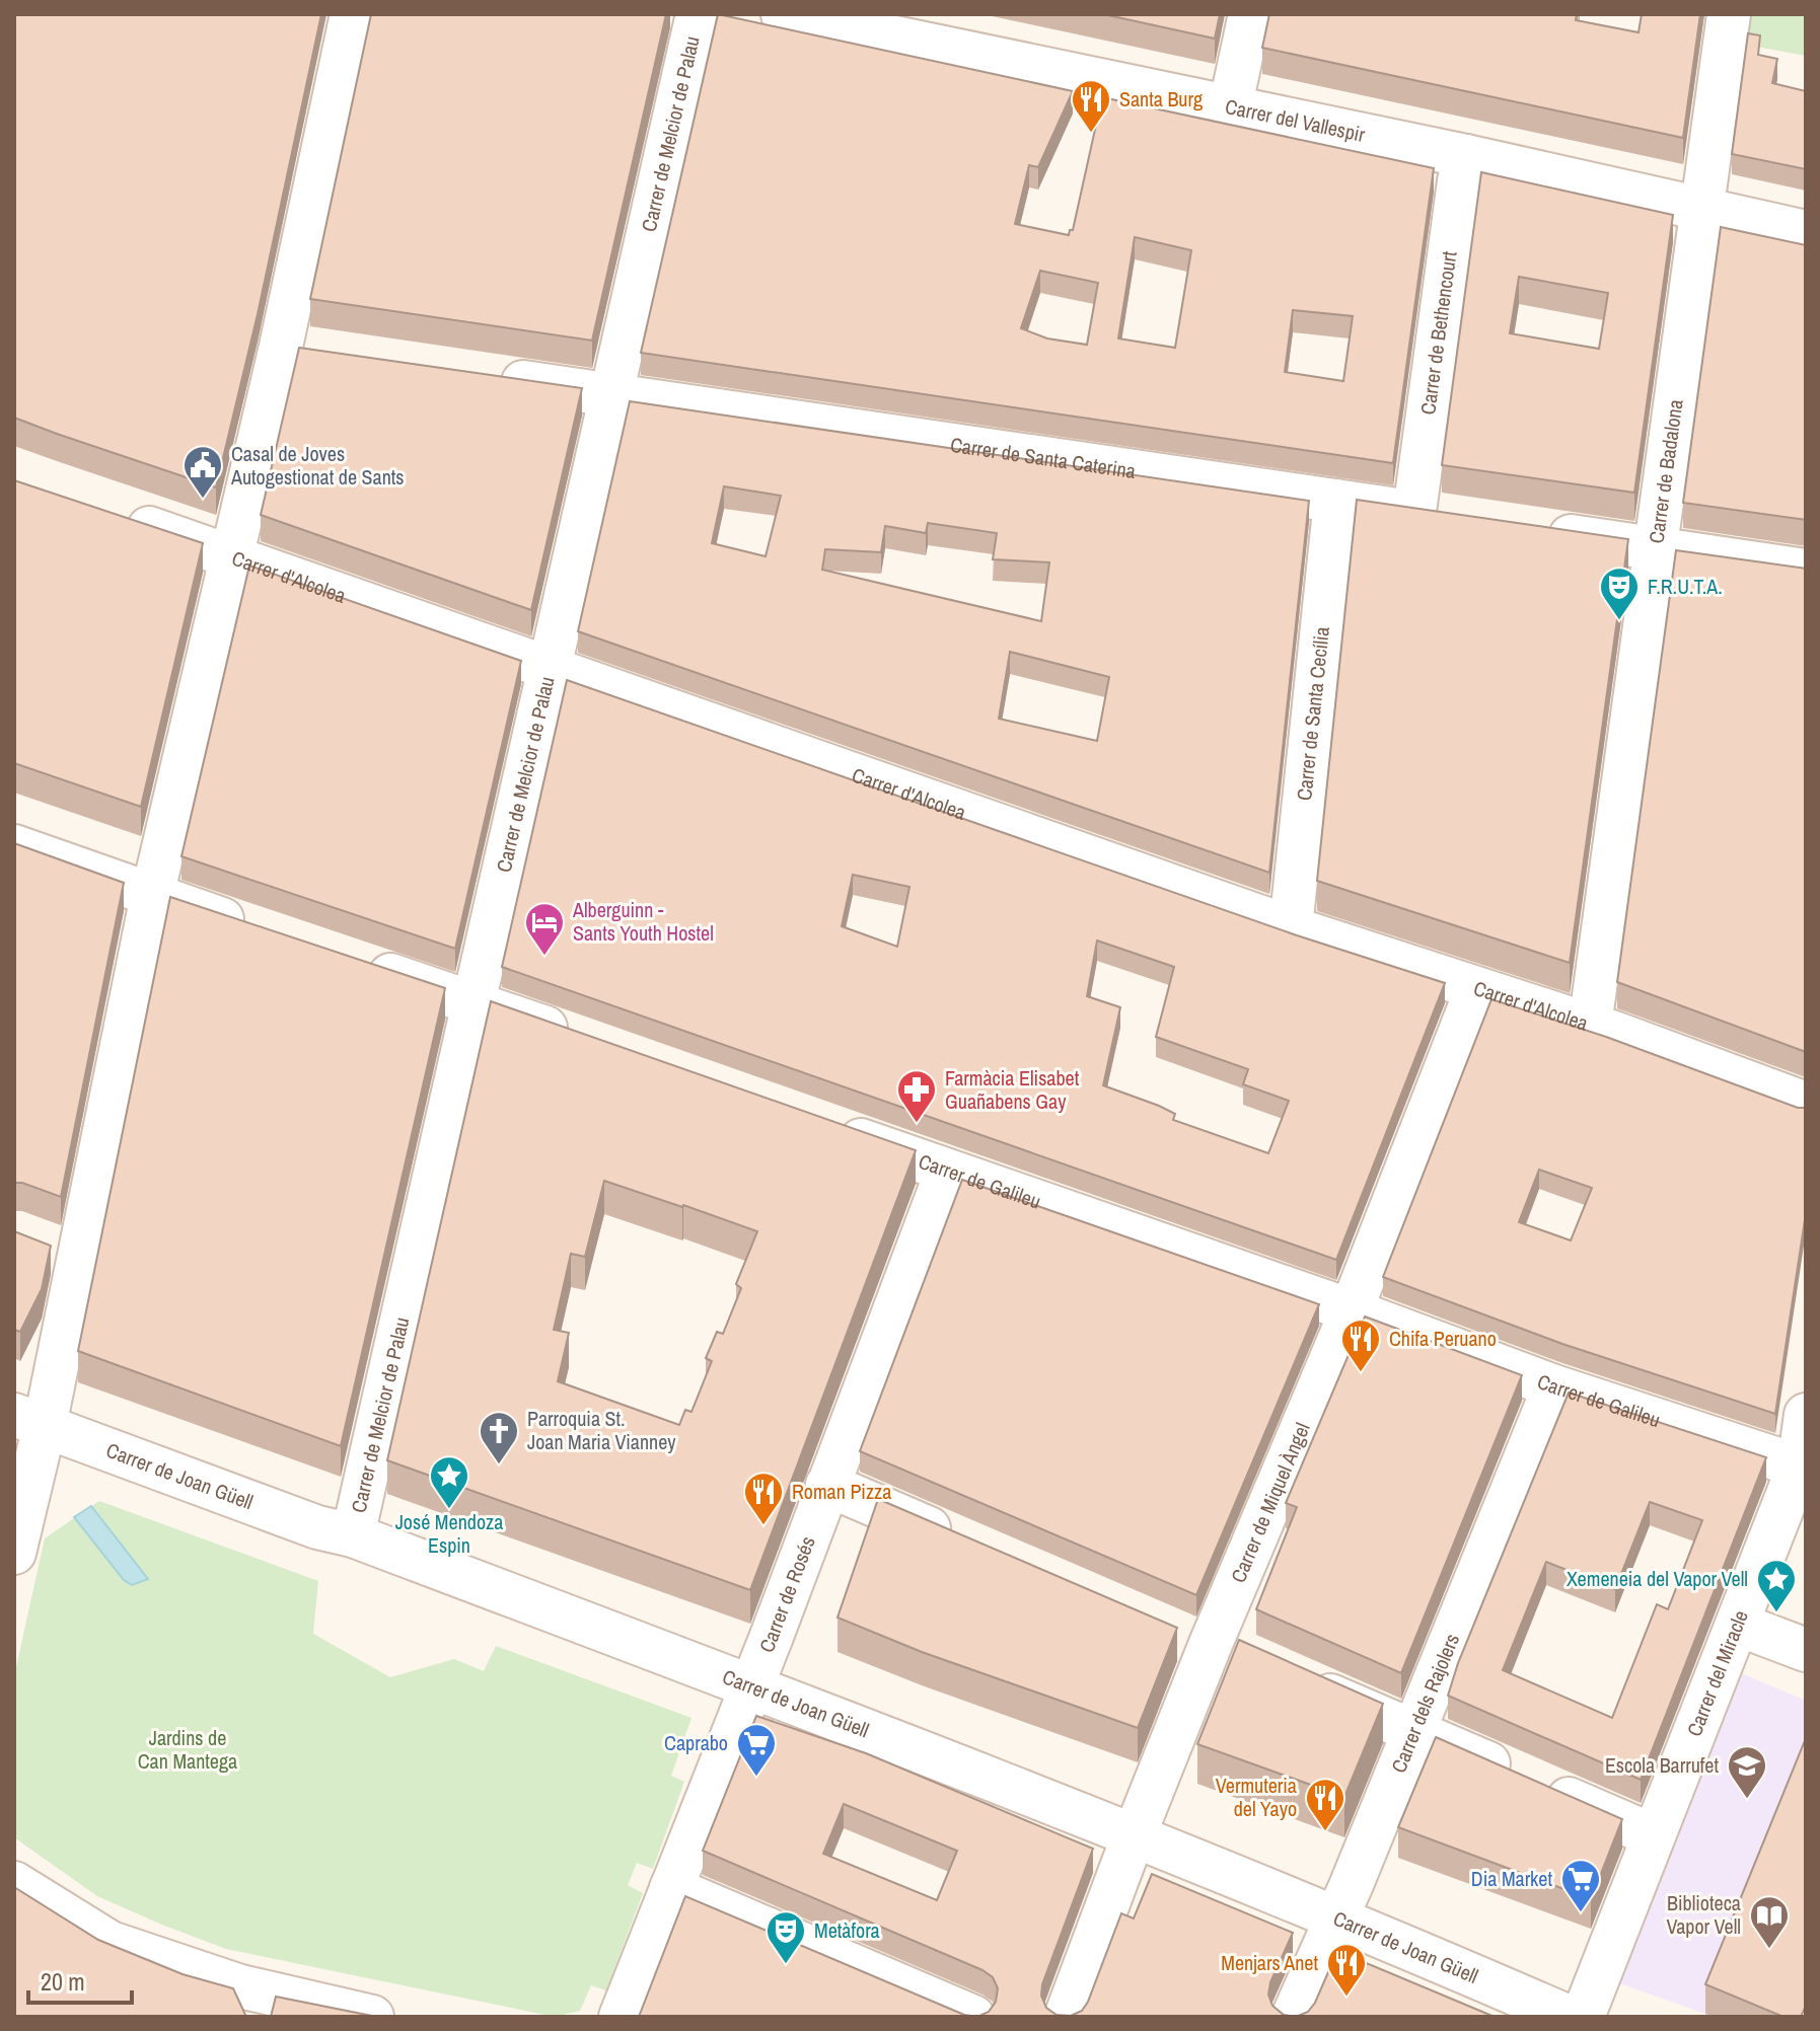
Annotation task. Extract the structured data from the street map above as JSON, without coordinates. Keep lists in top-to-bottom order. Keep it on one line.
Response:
{"streets":{"street":["Carrer del Vallespir","Carrer de Melcior de Palau","Carrer de Bethencourt","Carrer de Santa Caterina","Carrer de Badalona","Carrer d'Alcolea","Carrer de Santa Cecília","Carrer de Galileu","Carrer de Joan Güell","Carrer de Miquel Àngel","Carrer de Rosés","Carrer del Miracle","Carrer dels Rajolers"]},"crossings":[["Carrer del Vallespir","Carrer de Bethencourt"],["Carrer del Vallespir","Carrer de Badalona"],["Carrer de Melcior de Palau","Carrer de Santa Caterina"],["Carrer de Melcior de Palau","Carrer d'Alcolea"],["Carrer de Melcior de Palau","Carrer de Joan Güell"],["Carrer de Bethencourt","Carrer de Santa Caterina"],["Carrer de Santa Caterina","Carrer de Santa Cecília"],["Carrer de Badalona","Carrer d'Alcolea"],["Carrer d'Alcolea","Carrer de Santa Cecília"],["Carrer d'Alcolea","Carrer de Miquel Àngel"],["Carrer de Galileu","Carrer de Miquel Àngel"],["Carrer de Galileu","Carrer de Rosés"],["Carrer de Galileu","Carrer del Miracle"],["Carrer de Galileu","Carrer dels Rajolers"],["Carrer de Joan Güell","Carrer de Miquel Àngel"],["Carrer de Joan Güell","Carrer de Rosés"],["Carrer de Joan Güell","Carrer dels Rajolers"]],"parks":["Jardins de Can Mantega"],"places":{"restaurant":["Santa Burg","Chifa Peruano","Roman Pizza","Vermuteria del Yayo","Menjars Anet"],"public building":["Casal de Joves Autogestionat de Sants"],"theatre":["F.R.U.T.A.","Metàfora"],"hotel":["Alberguinn - Sants Youth Hostel"],"pharmacy":["Farmàcia Elisabet Guañabens Gay"],"church":["Parroquia St. Joan Maria Vianney"],"place":["José Mendoza Espin","Xemeneia del Vapor Vell"],"supermarket":["Caprabo","Dia Market"],"school or university":["Escola Barrufet"],"library":["Biblioteca Vapor Vell"]},"scale_bar":"20 m"}
